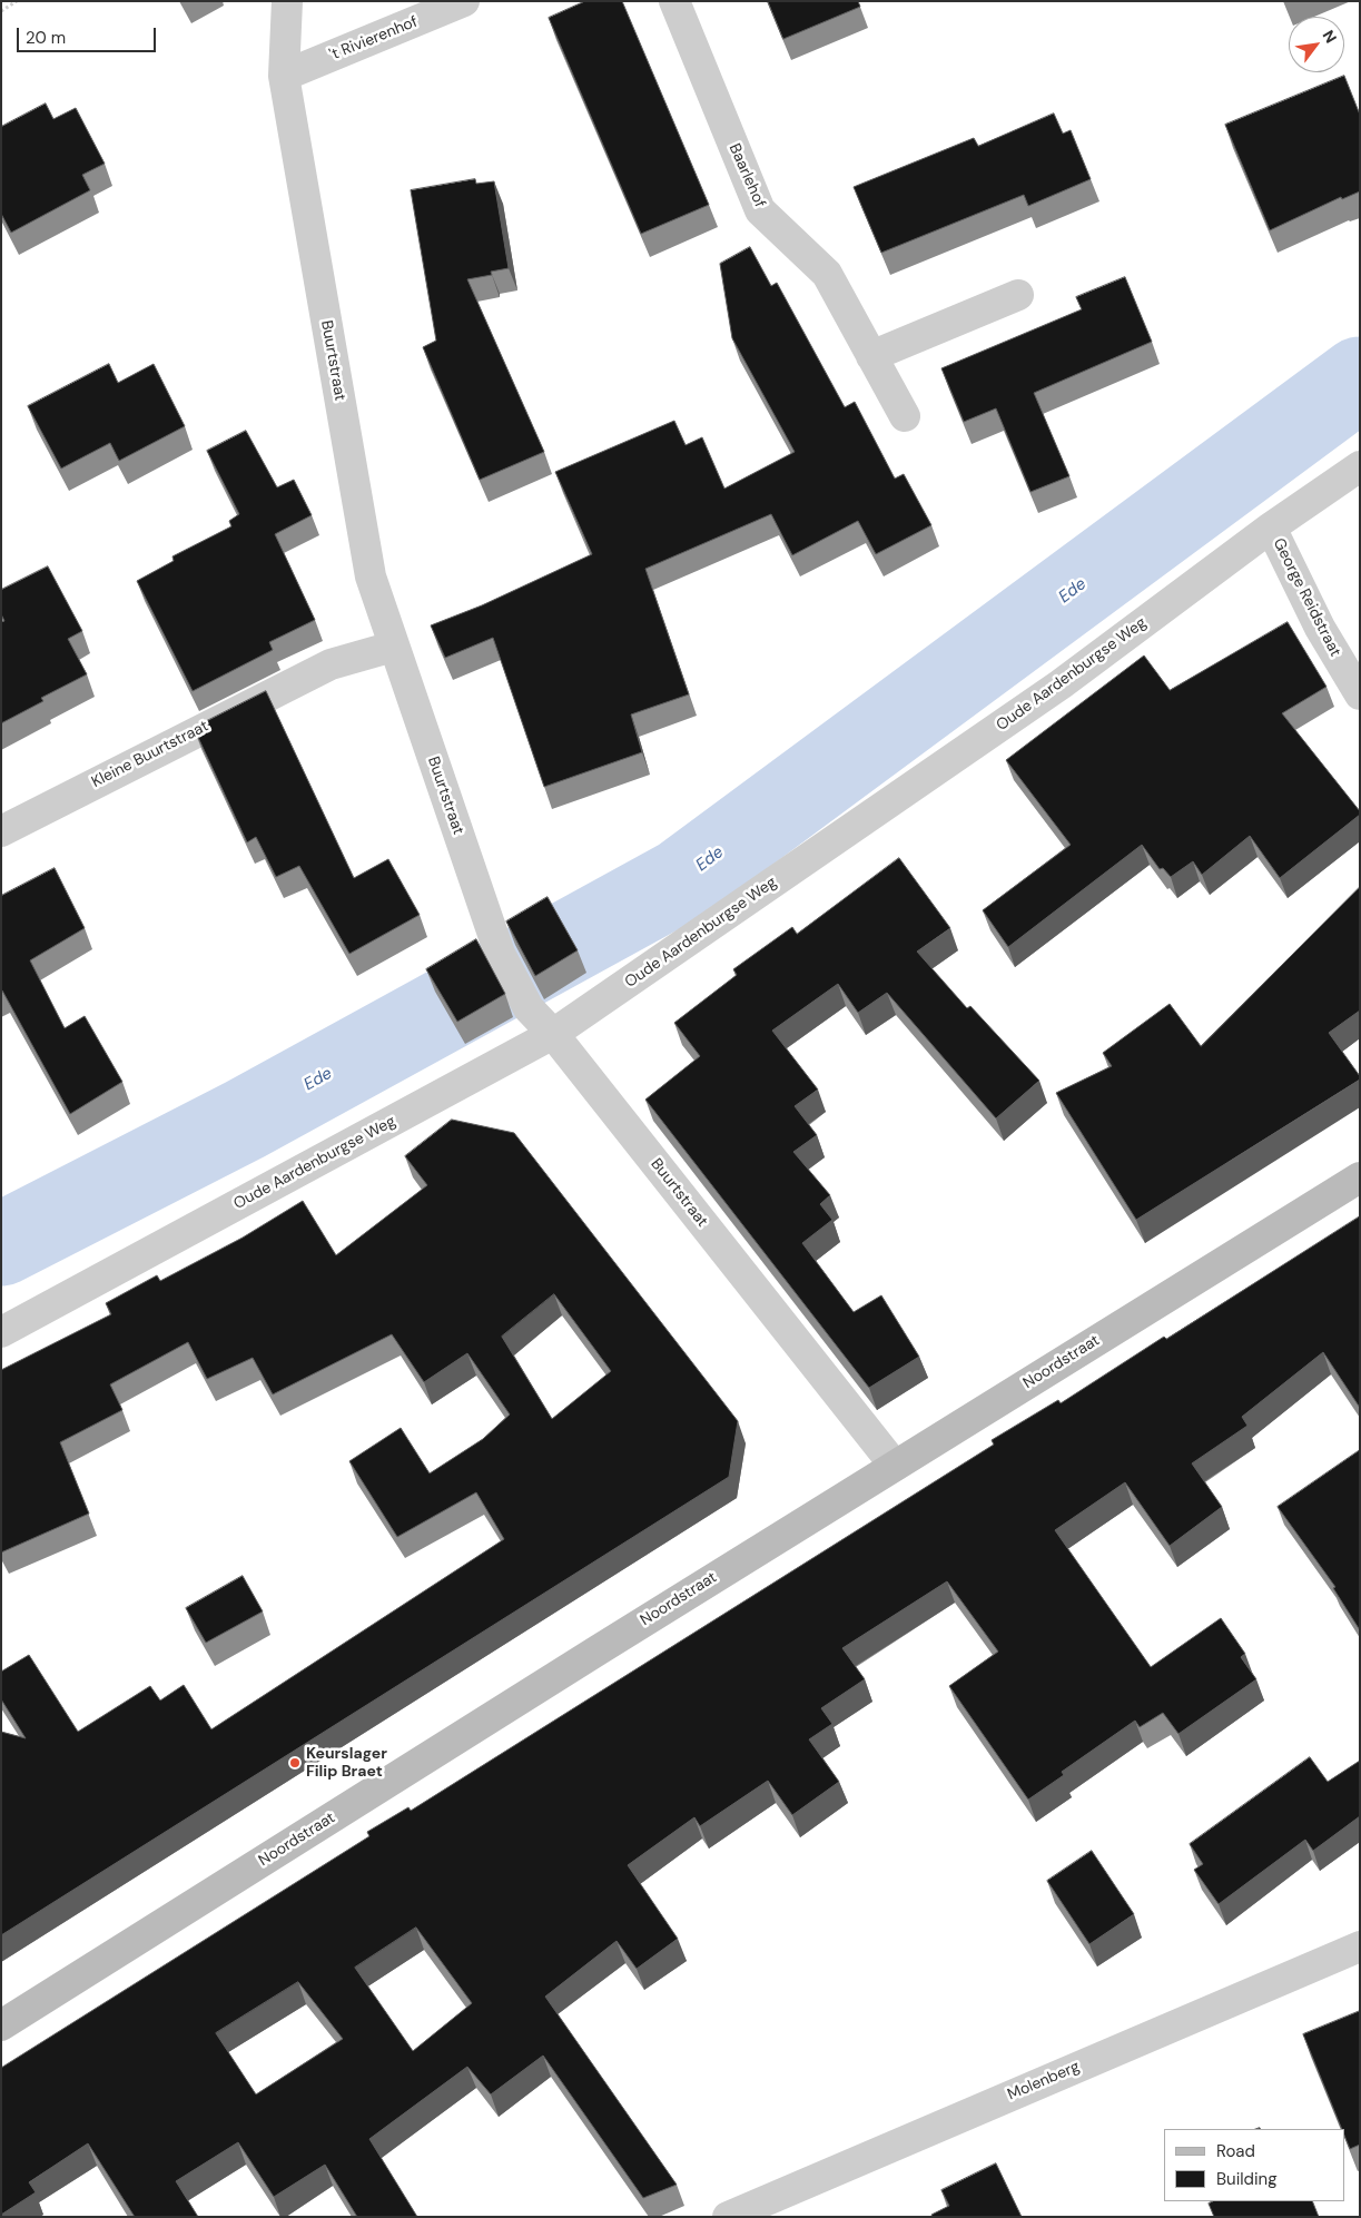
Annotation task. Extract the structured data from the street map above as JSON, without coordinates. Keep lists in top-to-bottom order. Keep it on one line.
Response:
{"streets":{"street":["'t Rivierenhof","Baarlehof","Buurtstraat","George Reidstraat","Oude Aardenburgse Weg","Kleine Buurtstraat","Noordstraat","Molenberg"]},"crossings":[["'t Rivierenhof","Buurtstraat"],["Buurtstraat","Oude Aardenburgse Weg"],["Buurtstraat","Kleine Buurtstraat"],["Buurtstraat","Noordstraat"],["George Reidstraat","Oude Aardenburgse Weg"]],"water":["Ede"],"places":["Keurslager Filip Braet"],"legend":["Road","Building"],"scale_bar":"20 m","north":"top right"}
